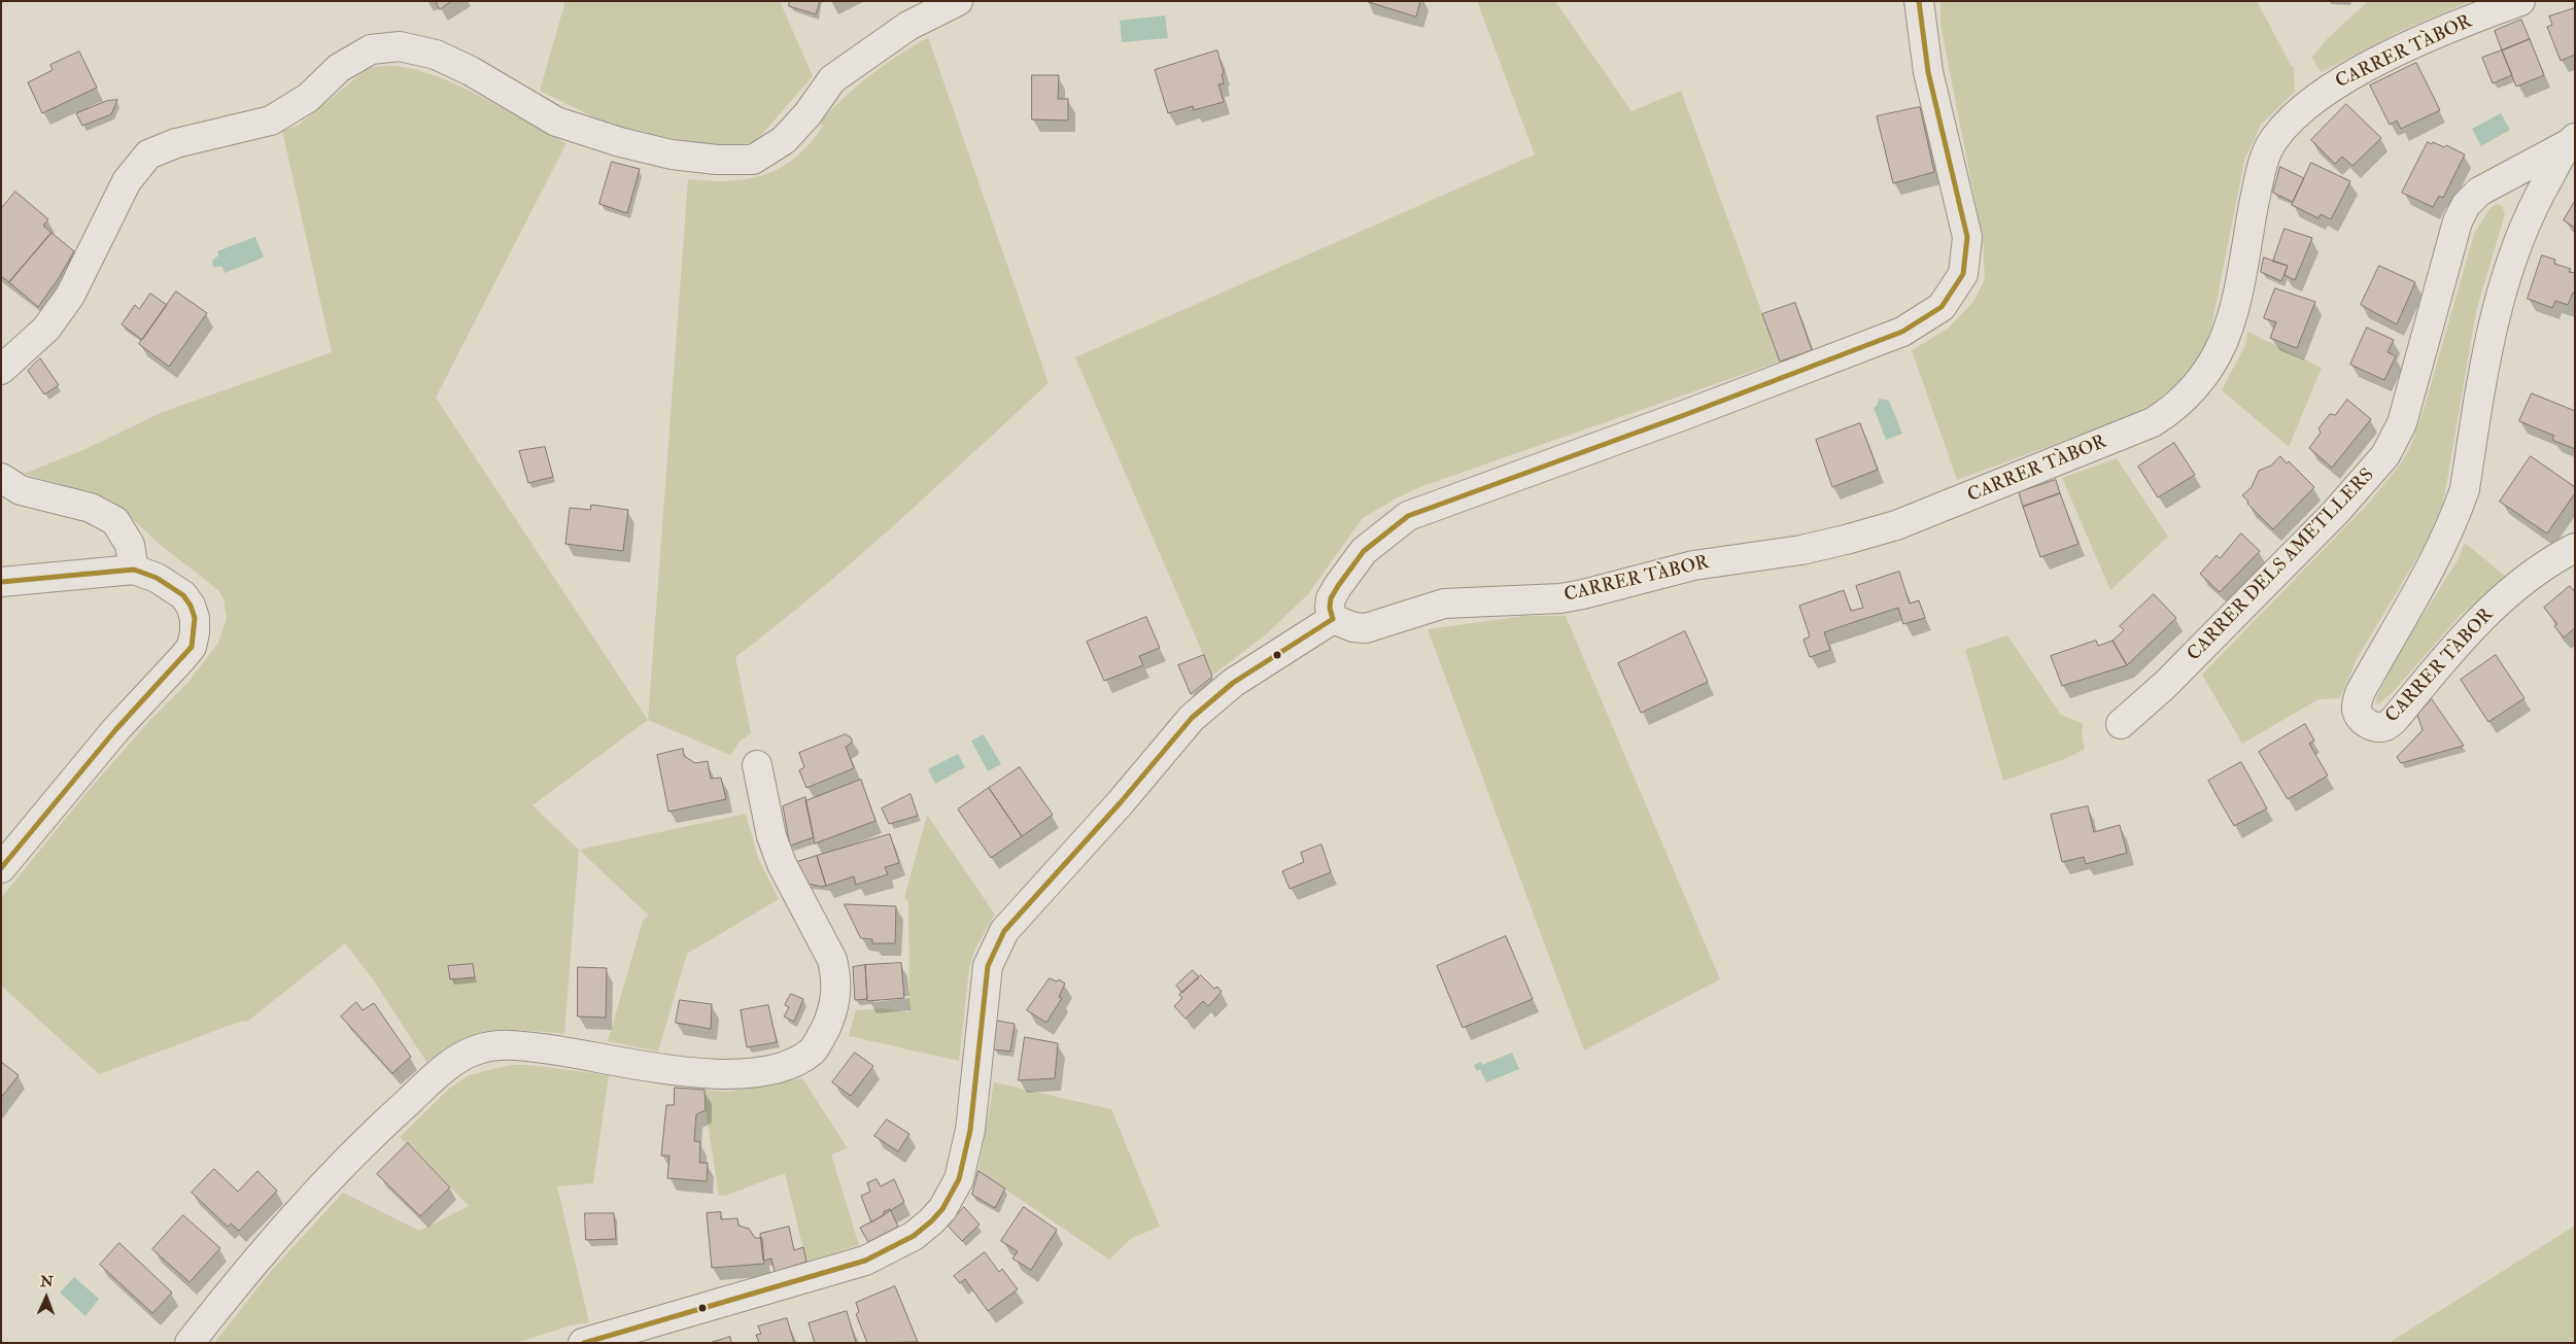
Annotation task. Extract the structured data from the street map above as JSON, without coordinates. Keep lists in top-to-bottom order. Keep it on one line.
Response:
{"streets":{"street":["CARRER TÀBOR","CARRER DELS AMETLLERS"]},"crossings":[["CARRER TÀBOR","CARRER DELS AMETLLERS"]],"north":"top"}
